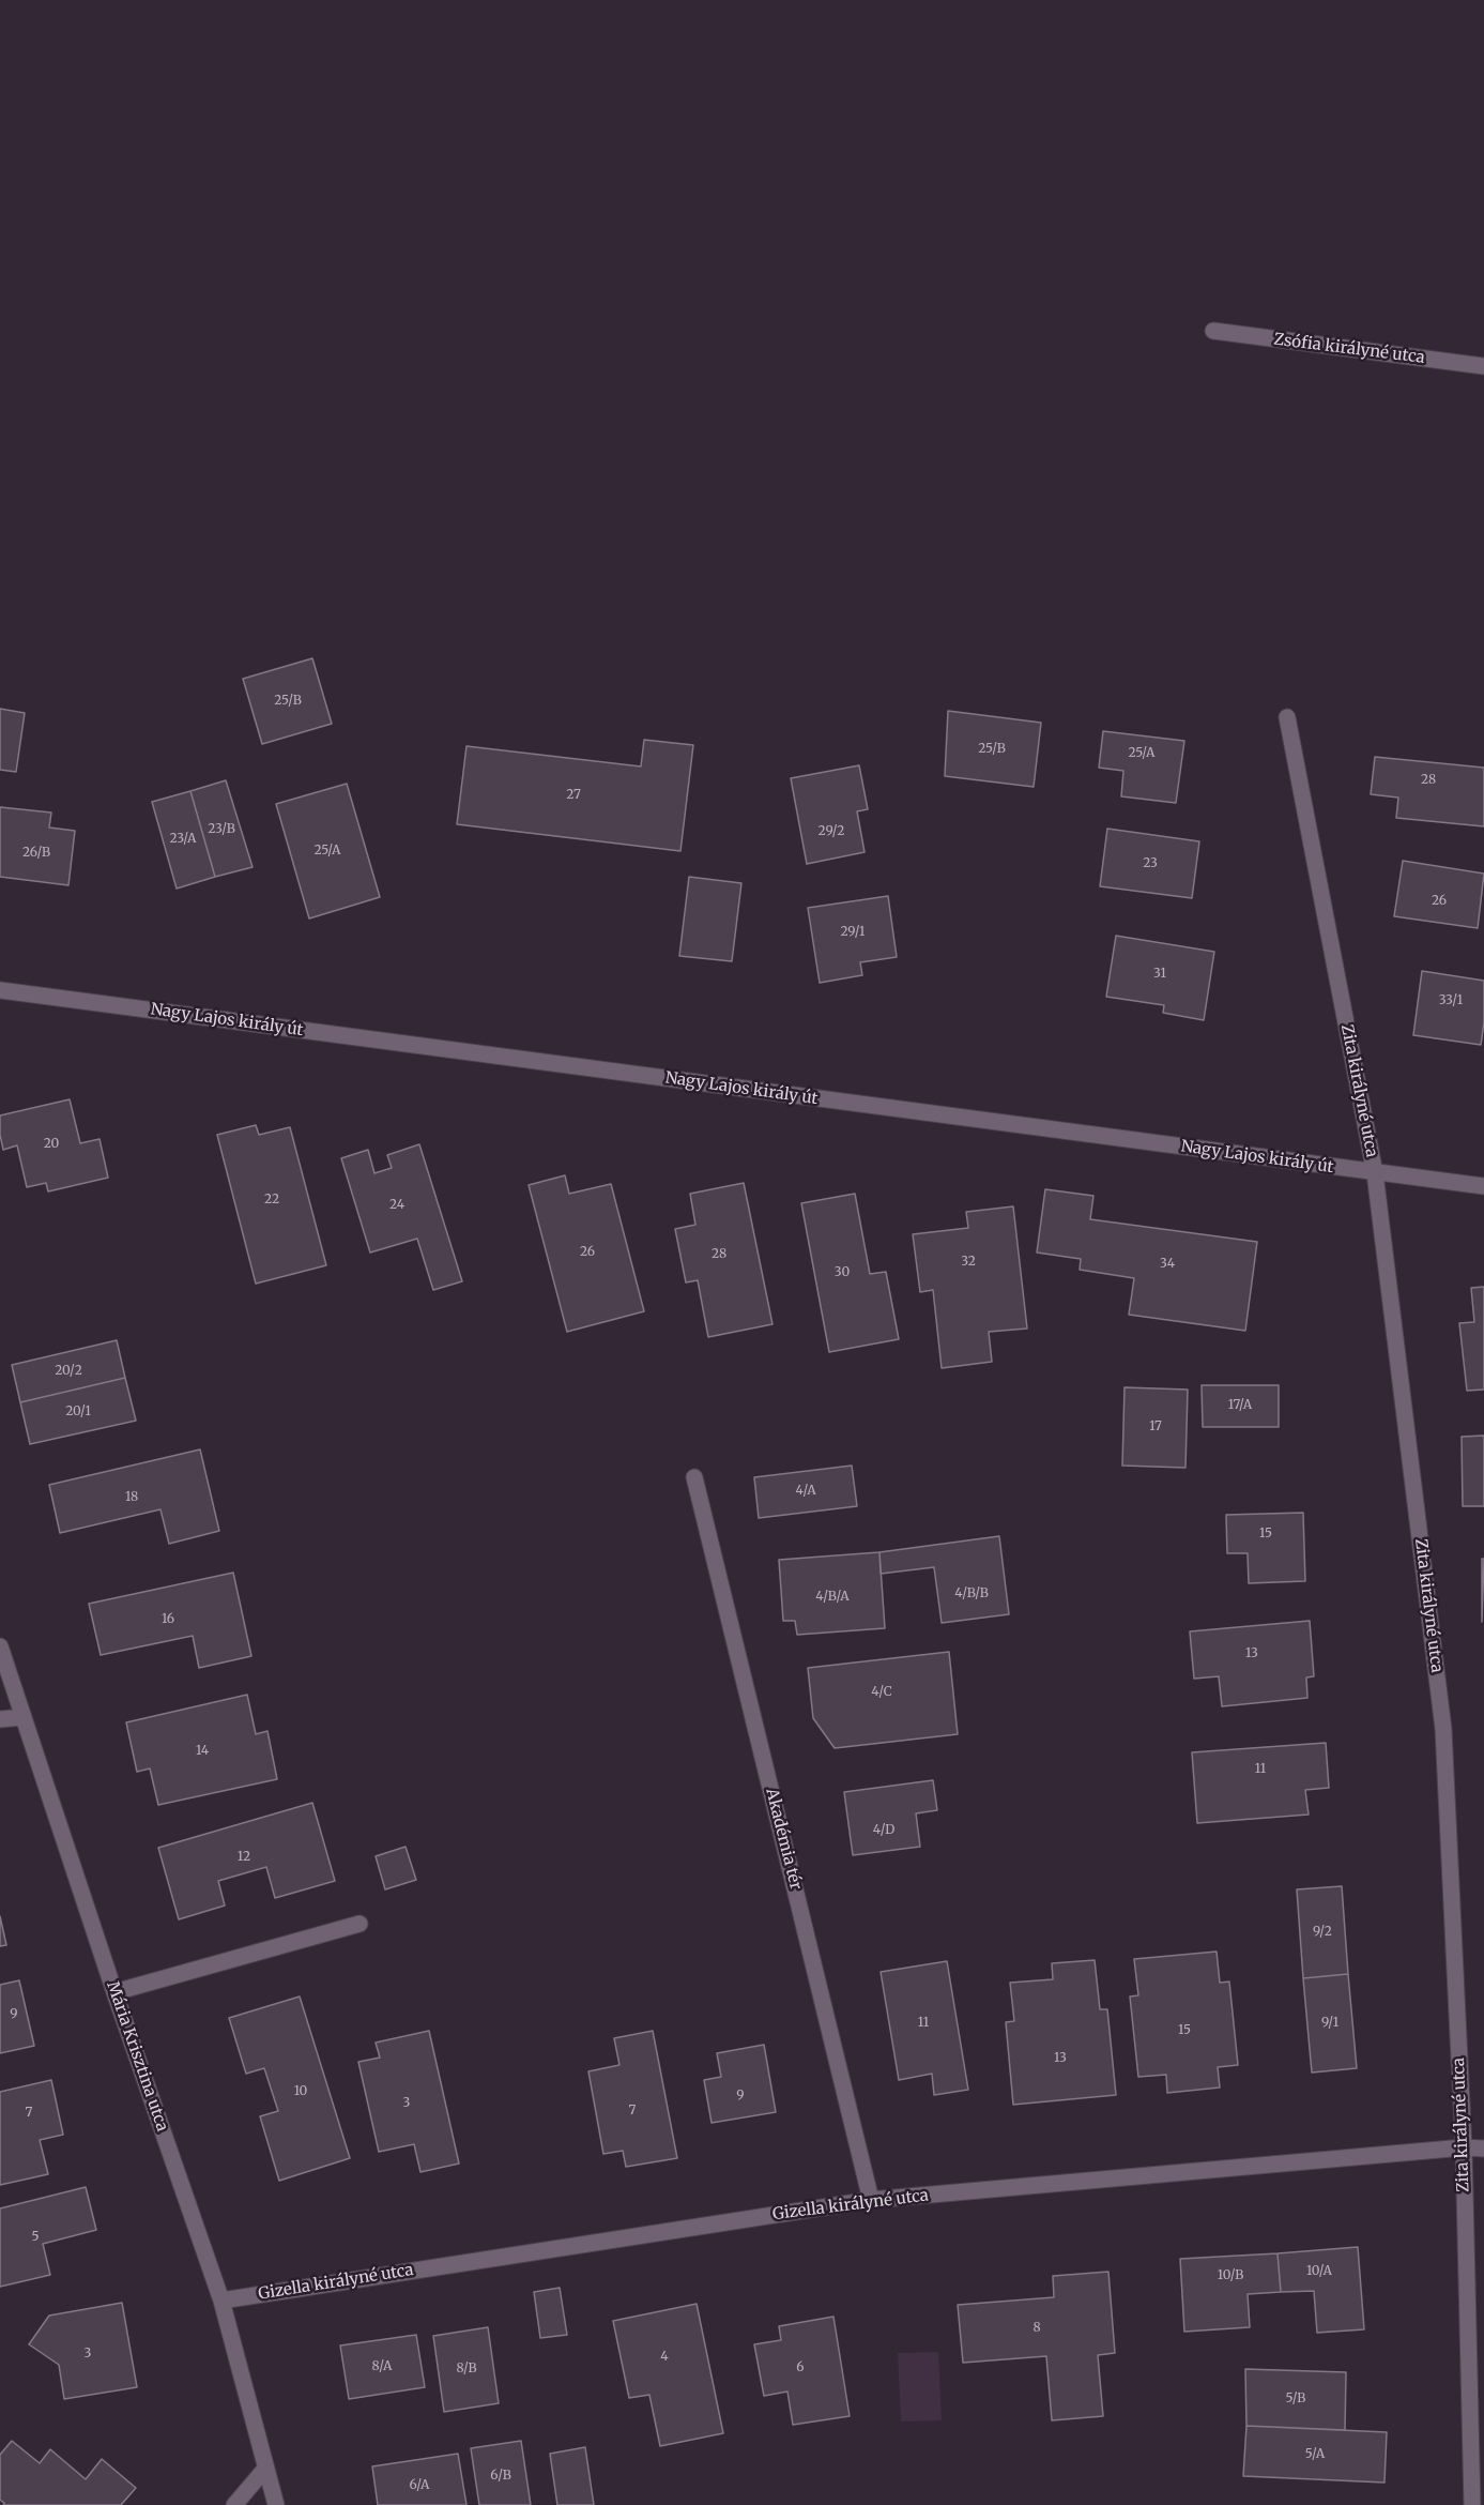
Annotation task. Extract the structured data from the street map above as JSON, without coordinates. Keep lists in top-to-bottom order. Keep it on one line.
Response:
{"streets":{"street":["Zsófia királyné utca","Nagy Lajos király út","Zita királyné utca","Akadémia tér","Mária Krisztina utca","Gizella királyné utca"]},"crossings":[["Nagy Lajos király út","Zita királyné utca"],["Zita királyné utca","Gizella királyné utca"],["Akadémia tér","Gizella királyné utca"],["Mária Krisztina utca","Gizella királyné utca"]],"house_numbers":["25/B","25/B","25/A","28","27","23/B","29/2","23/A","25/A","26/B","23","26","29/1","31","33/1","20","22","24","26","28","32","34","30","20/2","17/A","20/1","17","4/A","18","15","4/B/B","4/B/A","16","13","4/C","14","11","4/D","12","9/2","9","11","9/1","15","13","10","9","3","7","7","5","10/A","10/B","8","3","4","8/A","6","8/B","5/B","5/A","6/B","6/A"]}
